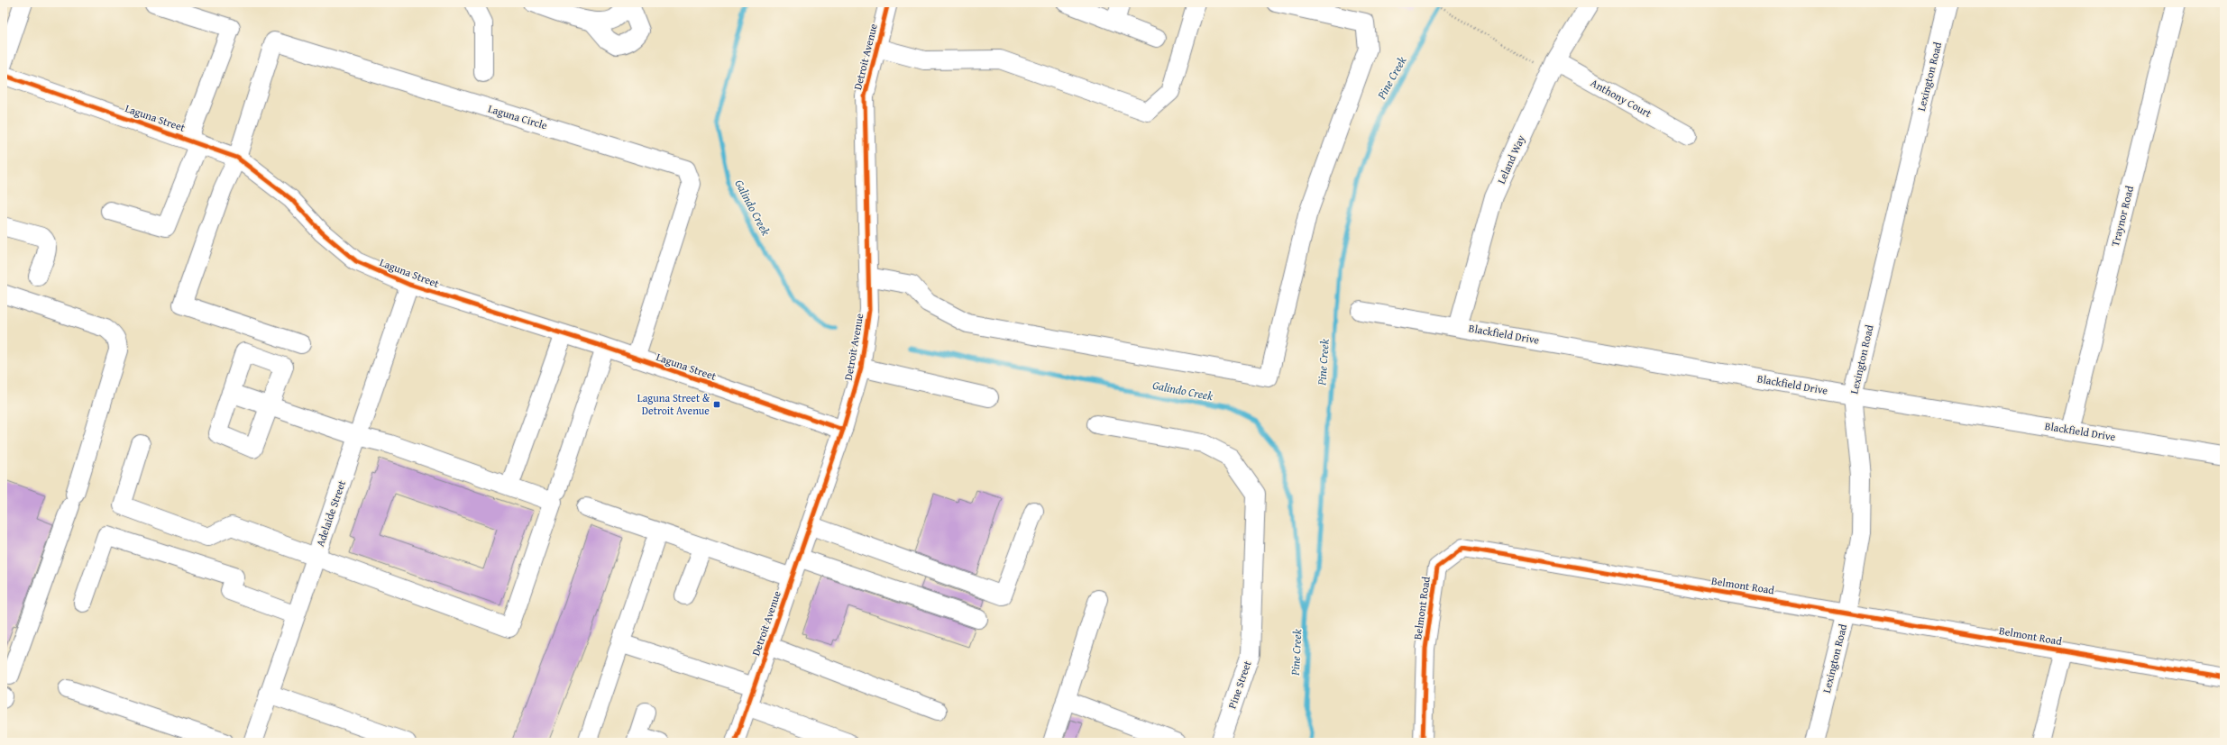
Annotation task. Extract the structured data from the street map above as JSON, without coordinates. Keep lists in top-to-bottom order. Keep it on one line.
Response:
{"streets":{"street":["Detroit Avenue","Lexington Road","Anthony Court","Laguna Circle","Laguna Street","Leland Way","Traynor Road","Blackfield Drive","Adelaide Street","Belmont Road","Pine Street"]},"crossings":[["Detroit Avenue","Laguna Street"],["Lexington Road","Blackfield Drive"],["Lexington Road","Belmont Road"],["Anthony Court","Leland Way"],["Laguna Circle","Laguna Street"],["Laguna Street","Adelaide Street"],["Leland Way","Blackfield Drive"],["Traynor Road","Blackfield Drive"]],"water":["Pine Creek","Galindo Creek"],"places":{"transit":["Laguna Street & Detroit Avenue"]}}
